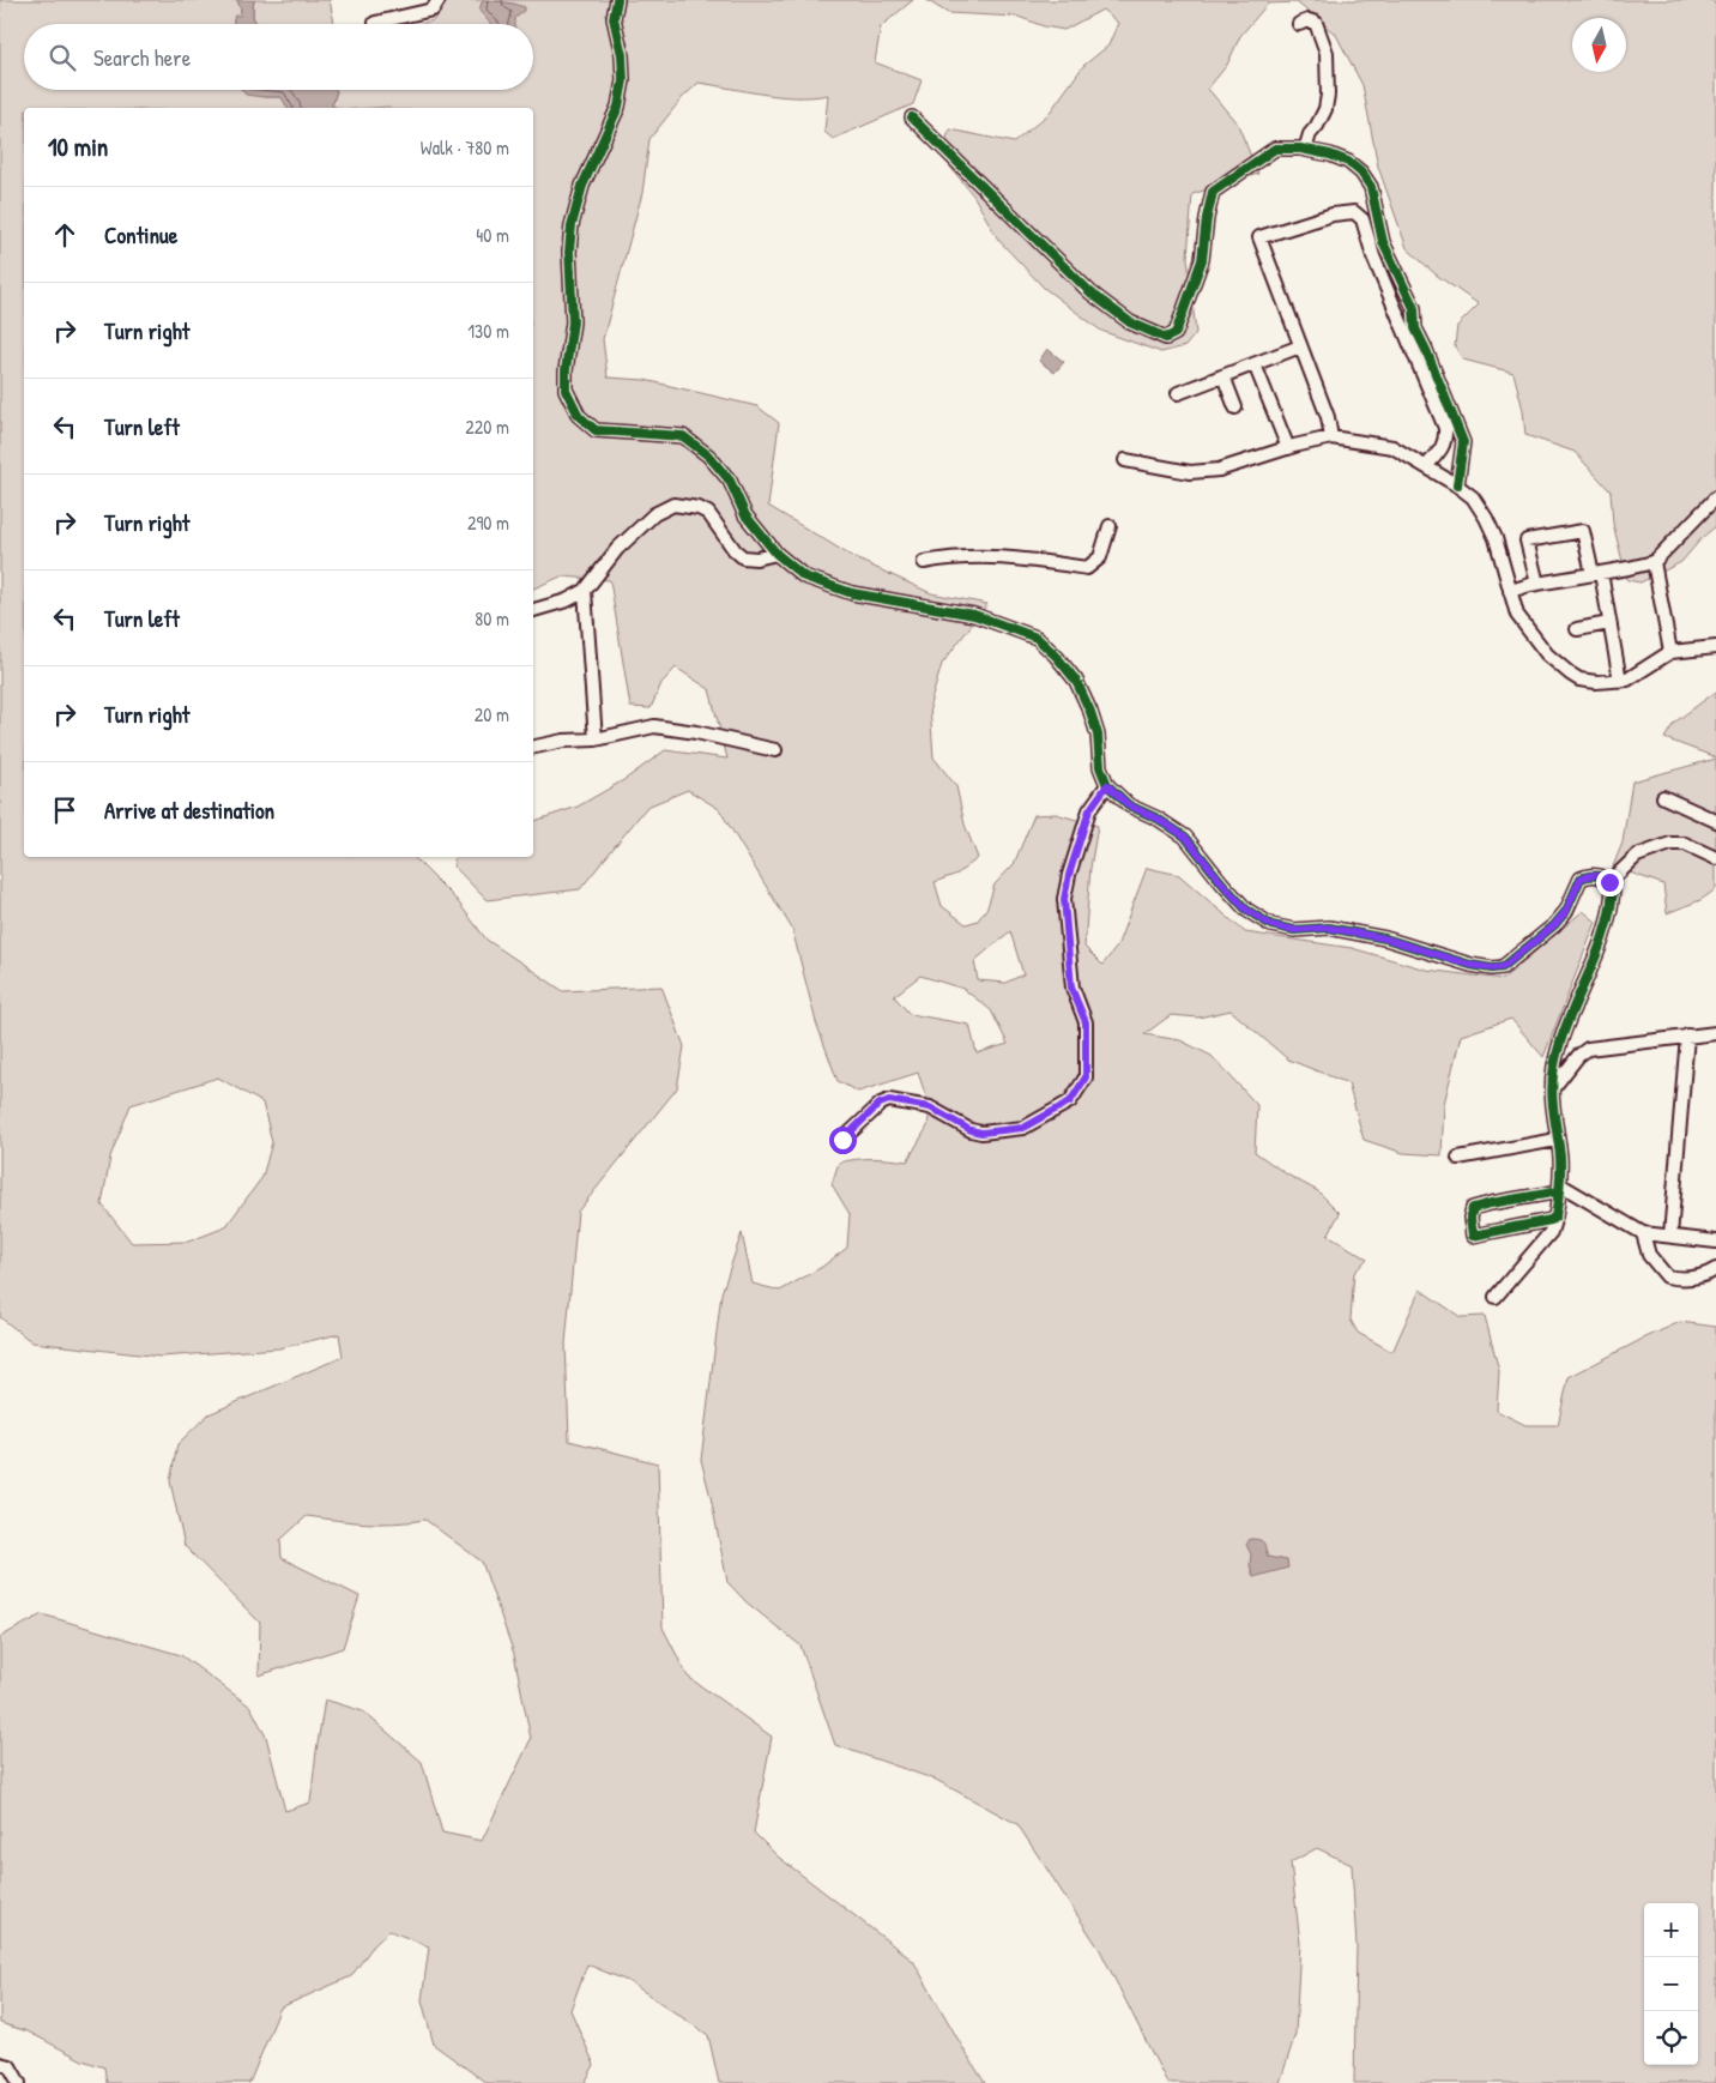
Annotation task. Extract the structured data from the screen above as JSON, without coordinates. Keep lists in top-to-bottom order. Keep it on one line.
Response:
{"north":"bottom","page":{"search":"Search here","heading":["10 min","Walk · 780 m"],"list":[["Continue","40 m"],["Turn right","130 m"],["Turn left","220 m"],["Turn right","290 m"],["Turn left","80 m"],["Turn right","20 m"],"Arrive at destination"],"map_buttons":["+","−"]}}
